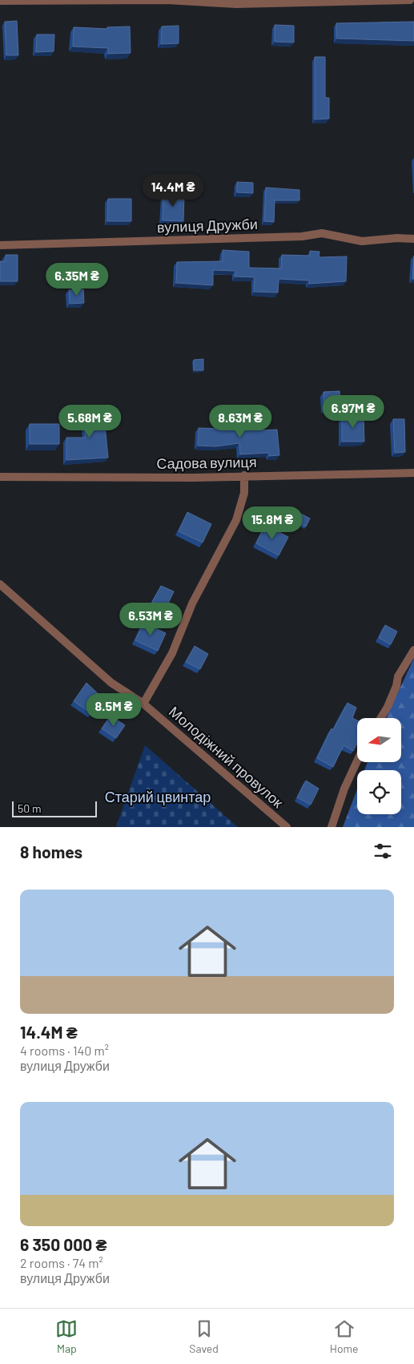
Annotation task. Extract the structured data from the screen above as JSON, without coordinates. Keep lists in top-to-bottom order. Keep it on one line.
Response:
{"streets":{"street":["вулиця Дружби","Садова вулиця","Молодіжний провулок"]},"parks":["Старий цвинтар"],"scale_bar":"50 m","north":"left","page":{"price":["14.4M ₴","6.35M ₴","6.97M ₴","5.68M ₴","8.63M ₴","15.8M ₴","6.53M ₴","8.5M ₴"],"scale":"50 m","heading":"8 homes","list":[{"name":"14.4M ₴","note":"4 rooms · 140 m² · вулиця Дружби"},{"name":"6 350 000 ₴","note":"2 rooms · 74 m² · вулиця Дружби"}],"tabs":["Map","Saved","Home"]}}
